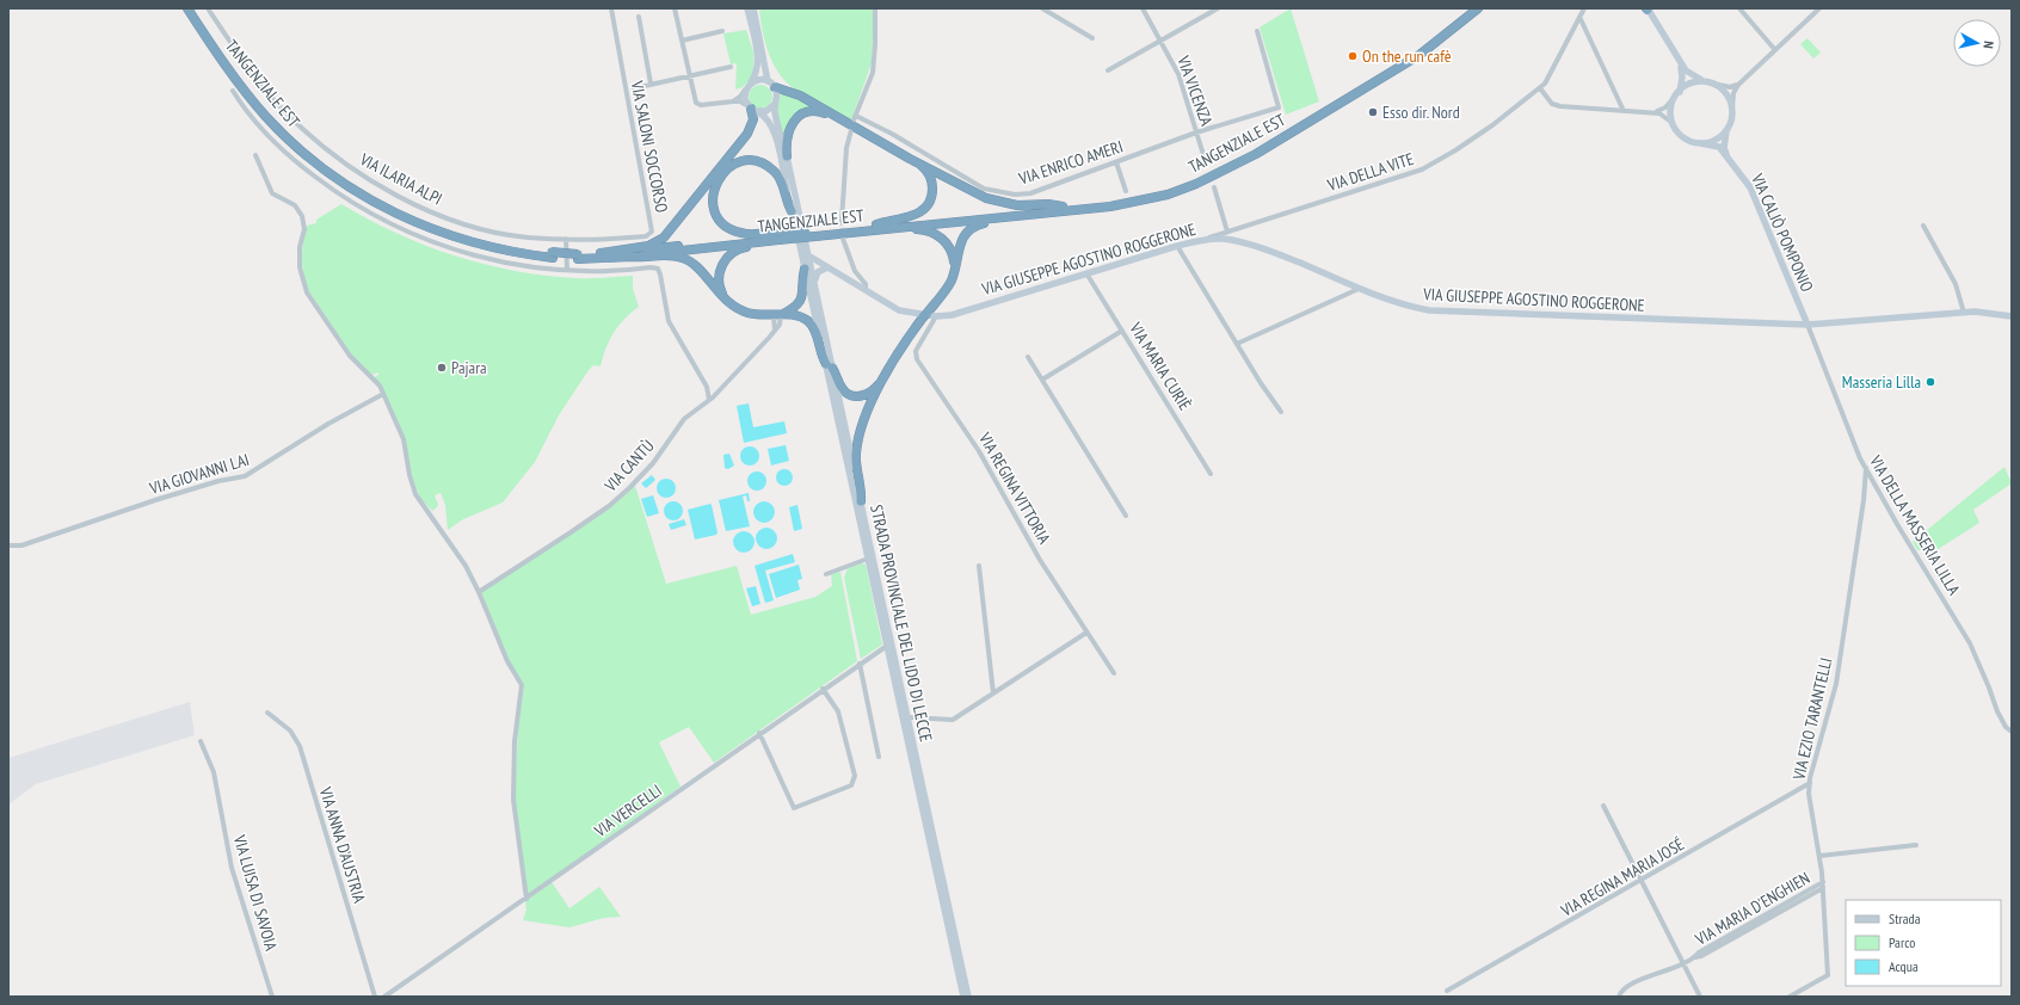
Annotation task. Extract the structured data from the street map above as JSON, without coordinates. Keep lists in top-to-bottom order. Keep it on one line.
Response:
{"streets":{"highway":["TANGENZIALE EST"],"main road":["VIA CALIÒ POMPONIO","VIA GIUSEPPE AGOSTINO ROGGERONE","STRADA PROVINCIALE DEL LIDO DI LECCE"],"street":["VIA VICENZA","VIA SALONI SOCCORSO","VIA ENRICO AMERI","VIA DELLA VITE","VIA ILARIA ALPI","VIA MARIA CURIÈ","VIA CANTÙ","VIA GIOVANNI LAI","VIA REGINA VITTORIA","VIA DELLA MASSERIA LILLA","VIA EZIO TARANTELLI","VIA VERCELLI","VIA ANNA D'AUSTRIA","VIA REGINA MARIA JOSÉ","VIA LUISA DI SAVOIA","VIA MARIA D'ENGHIEN"]},"crossings":[["VIA VICENZA","VIA ENRICO AMERI"],["VIA SALONI SOCCORSO","VIA ILARIA ALPI"],["VIA DELLA VITE","VIA GIUSEPPE AGOSTINO ROGGERONE"],["VIA CALIÒ POMPONIO","VIA GIUSEPPE AGOSTINO ROGGERONE"],["VIA CALIÒ POMPONIO","VIA DELLA MASSERIA LILLA"],["VIA GIUSEPPE AGOSTINO ROGGERONE","VIA MARIA CURIÈ"],["VIA GIUSEPPE AGOSTINO ROGGERONE","VIA REGINA VITTORIA"],["VIA GIUSEPPE AGOSTINO ROGGERONE","VIA DELLA MASSERIA LILLA"],["VIA GIUSEPPE AGOSTINO ROGGERONE","STRADA PROVINCIALE DEL LIDO DI LECCE"],["VIA DELLA MASSERIA LILLA","VIA EZIO TARANTELLI"],["STRADA PROVINCIALE DEL LIDO DI LECCE","VIA VERCELLI"],["VIA EZIO TARANTELLI","VIA REGINA MARIA JOSÉ"],["VIA EZIO TARANTELLI","VIA MARIA D'ENGHIEN"]],"places":["On the run cafè","Esso dir. Nord","Pajara","Masseria Lilla"],"legend":["Strada","Parco","Acqua"],"north":"right"}
